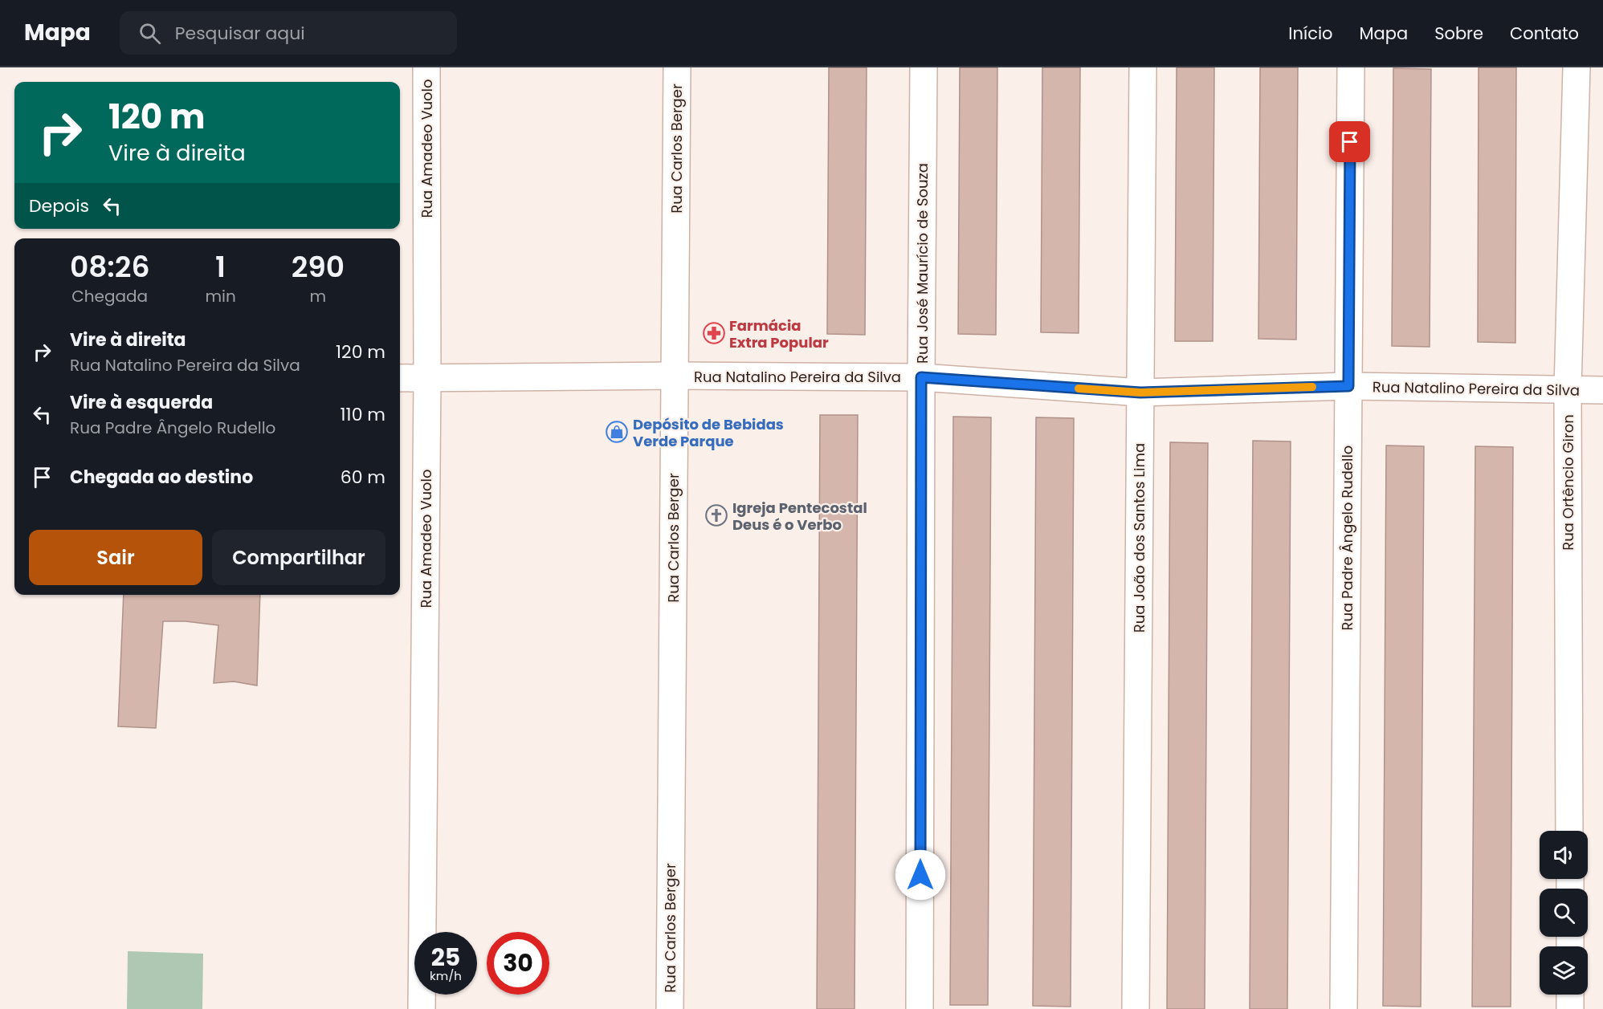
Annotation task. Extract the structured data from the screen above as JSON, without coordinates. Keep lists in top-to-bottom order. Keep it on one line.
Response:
{"streets":{"street":["Rua Amadeo Vuolo","Rua Carlos Berger","Rua José Maurício de Souza","Rua Natalino Pereira da Silva","Rua Ortêncio Giron","Rua João dos Santos Lima","Rua Padre Ângelo Rudello"]},"crossings":[["Rua Amadeo Vuolo","Rua Natalino Pereira da Silva"],["Rua Carlos Berger","Rua Natalino Pereira da Silva"],["Rua José Maurício de Souza","Rua Natalino Pereira da Silva"],["Rua Natalino Pereira da Silva","Rua Ortêncio Giron"],["Rua Natalino Pereira da Silva","Rua João dos Santos Lima"],["Rua Natalino Pereira da Silva","Rua Padre Ângelo Rudello"]],"places":{"pharmacy":["Farmácia Extra Popular"],"shop":["Depósito de Bebidas Verde Parque"],"church":["Igreja Pentecostal Deus é o Verbo"]},"page":{"header":"Mapa","search":"Pesquisar aqui","nav":["Início","Mapa","Sobre","Contato"],"turn":["120 m","Vire à direita"],"then":"Depois","eta":["08:26","Chegada","1","min","290","m"],"list":[{"name":"Vire à direita","note":"Rua Natalino Pereira da Silva","value":"120 m"},{"name":"Vire à esquerda","note":"Rua Padre Ângelo Rudello","value":"110 m"},{"name":"Chegada ao destino","value":"60 m"}],"buttons":["Sair","Compartilhar"],"speed":"25 km/h","limit":"30"}}
